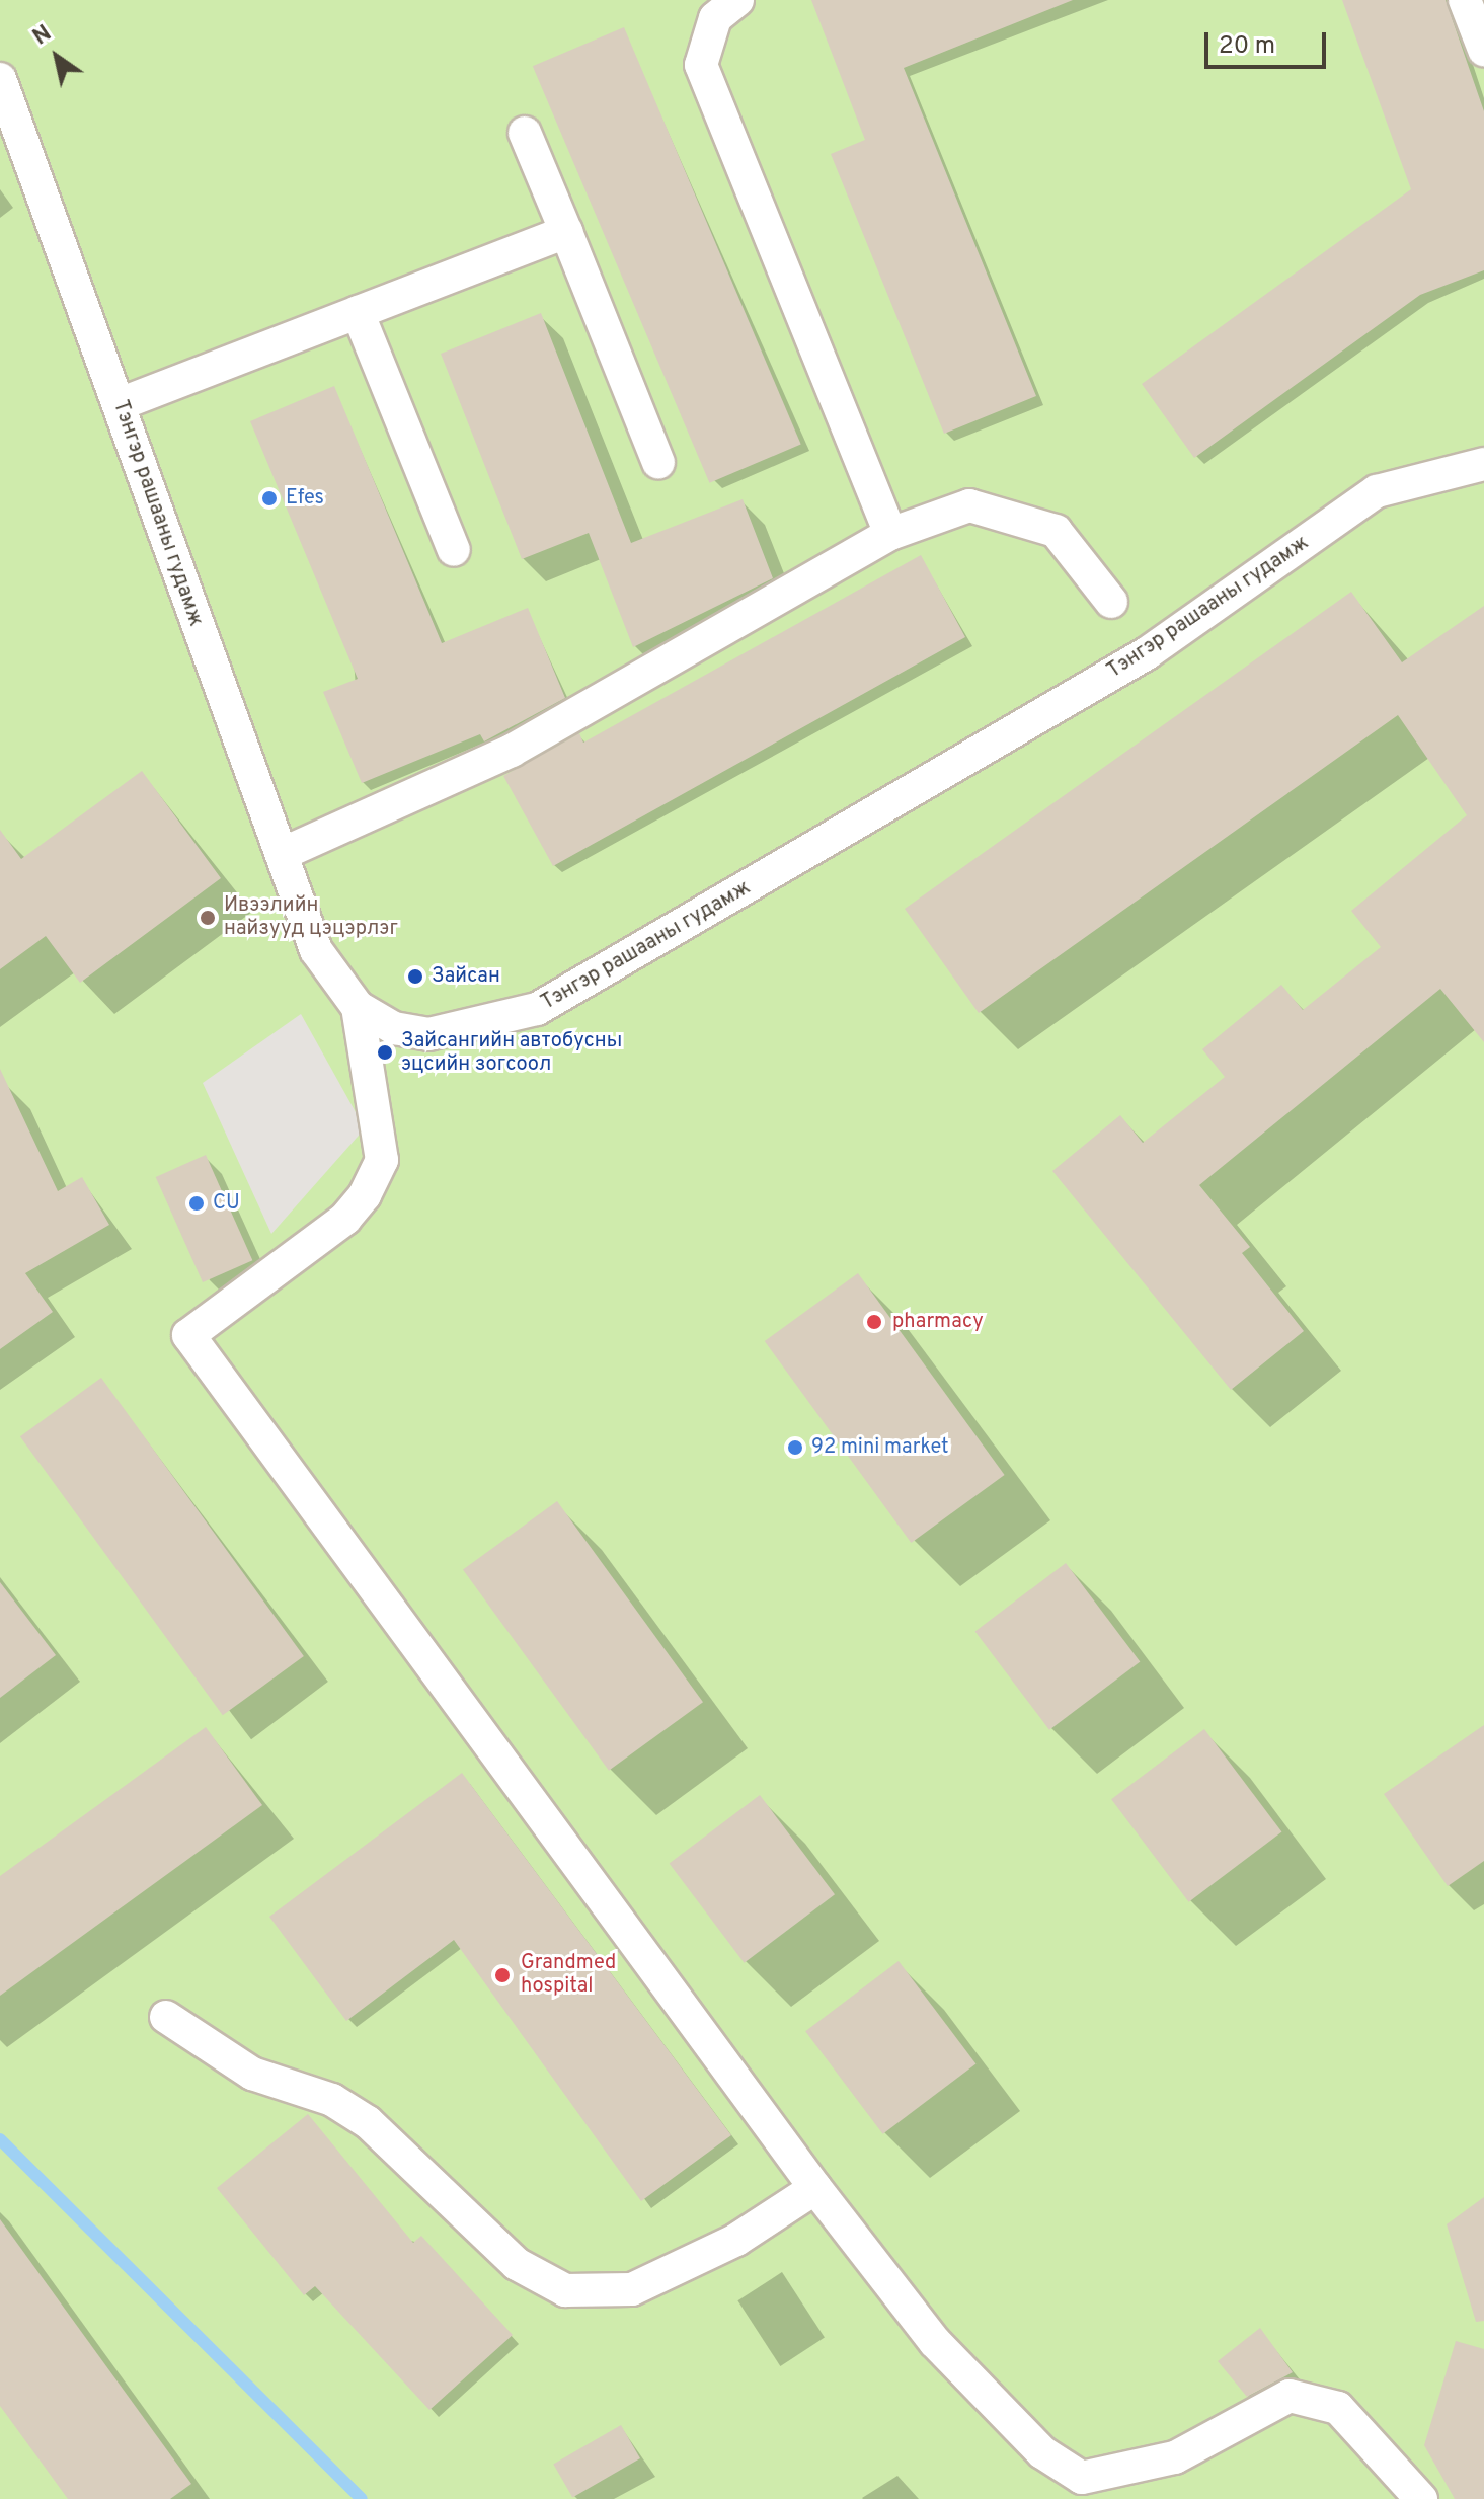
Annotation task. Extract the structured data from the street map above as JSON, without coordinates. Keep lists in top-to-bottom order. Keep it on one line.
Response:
{"streets":{"street":["Тэнгэр рашааны гудамж"]},"places":["Efes","Ивээлийн найзууд цэцэрлэг","Зайсан","Зайсангийн автобусны эцсийн зогсоол","CU","pharmacy","92 mini market","Grandmed hospital"],"scale_bar":"20 m","north":"top left"}
